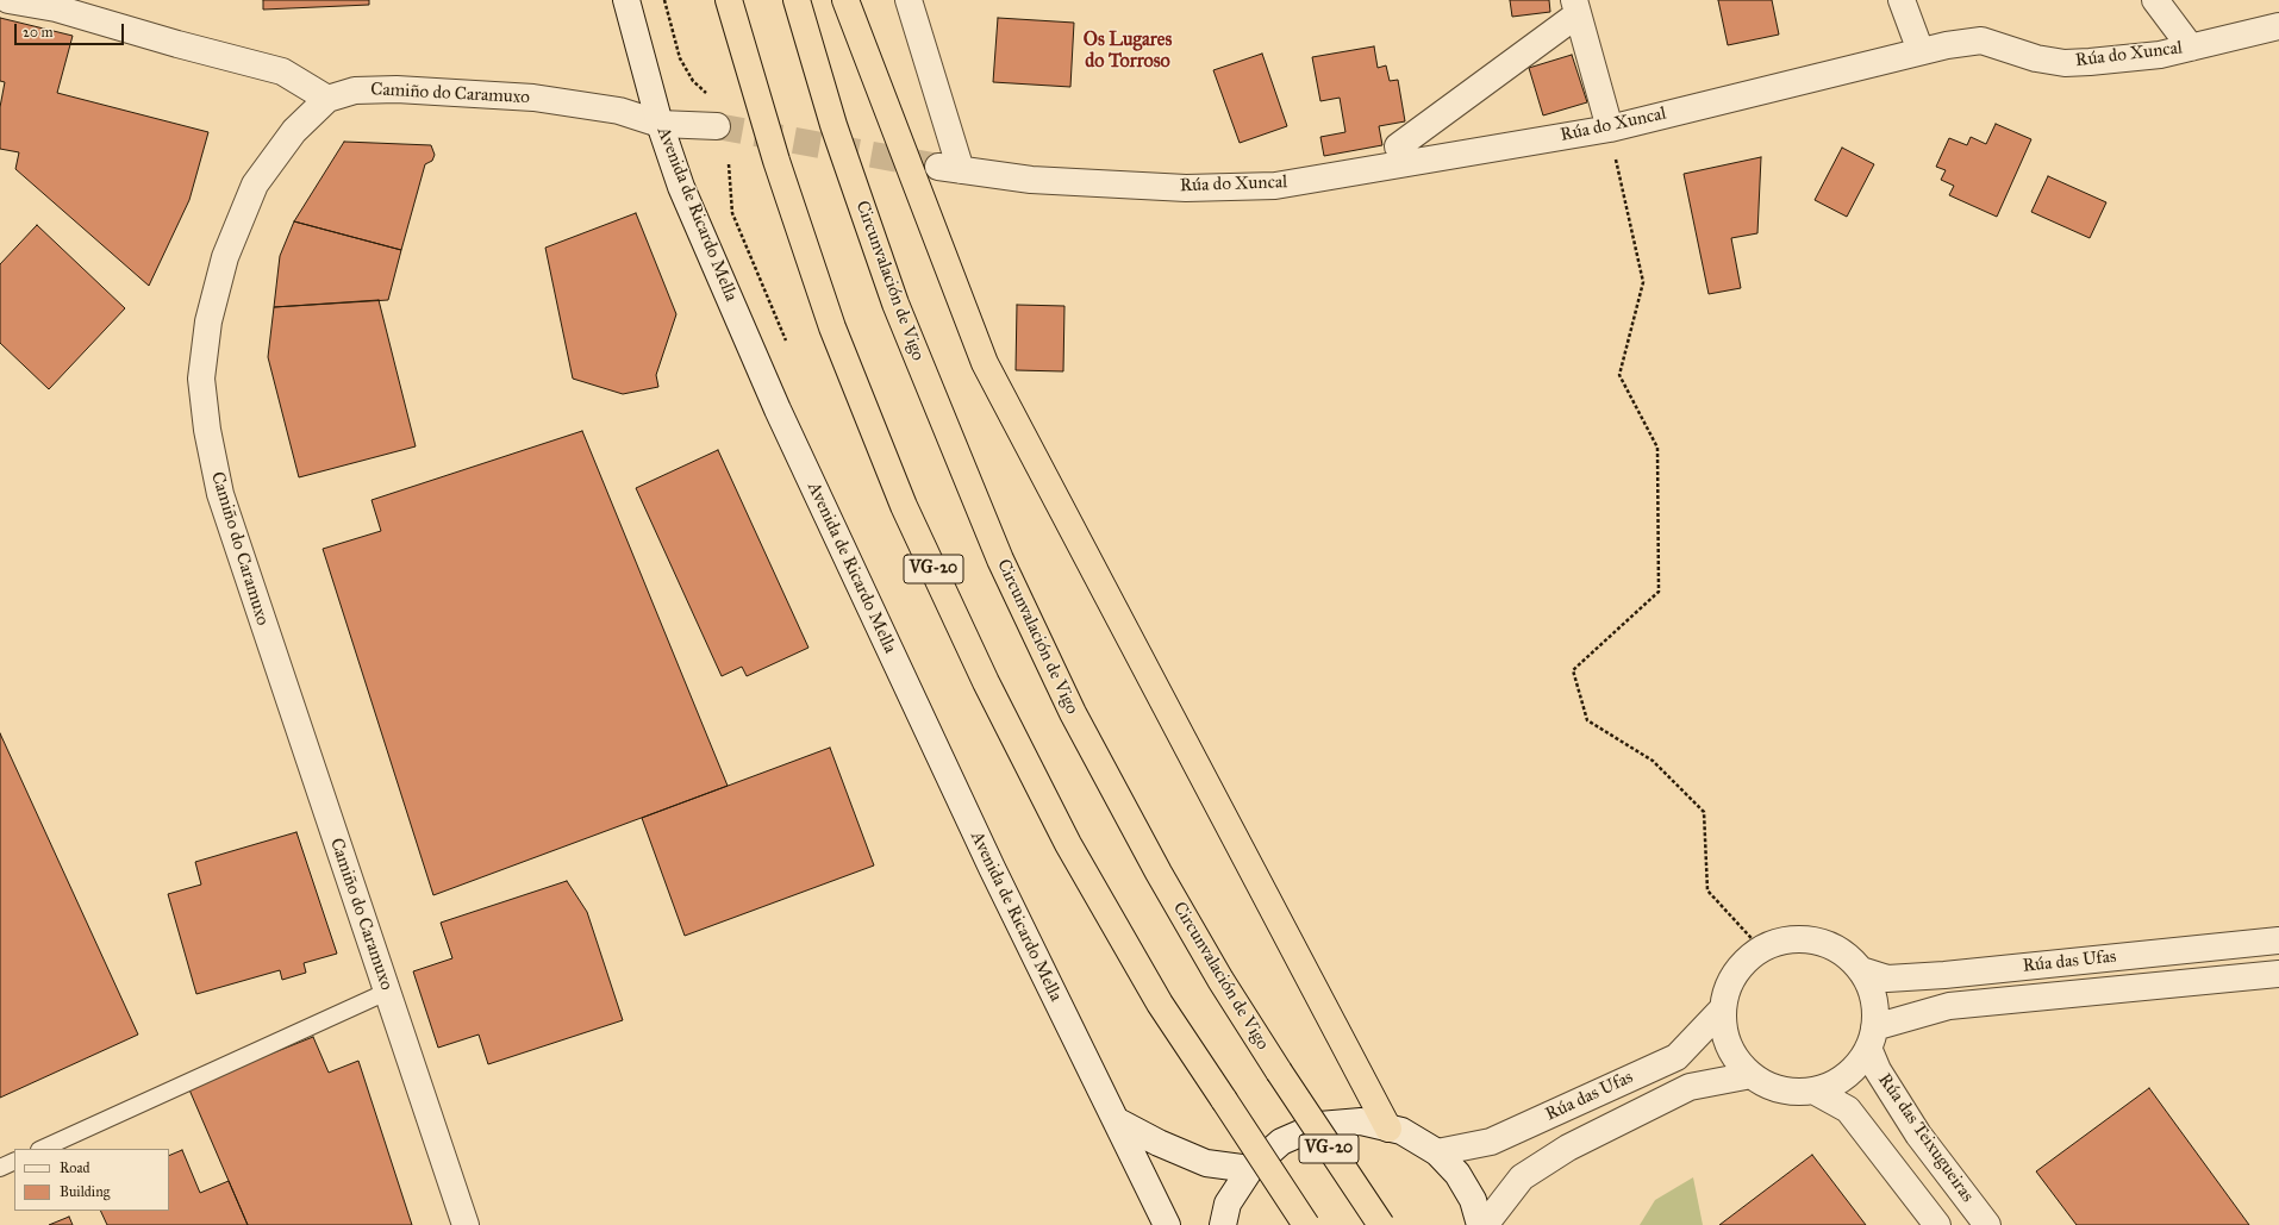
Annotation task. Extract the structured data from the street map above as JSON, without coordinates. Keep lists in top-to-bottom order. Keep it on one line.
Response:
{"streets":{"highway":["Circunvalación de Vigo","VG-20"],"street":["Rúa do Xuncal","Camiño do Caramuxo","Avenida de Ricardo Mella","Rúa das Ufas","Rúa das Teixugueiras"]},"crossings":[["Camiño do Caramuxo","Avenida de Ricardo Mella"],["Rúa das Ufas","Rúa das Teixugueiras"]],"districts":["Os Lugares do Torroso"],"legend":["Road","Building"],"scale_bar":"20 m"}
